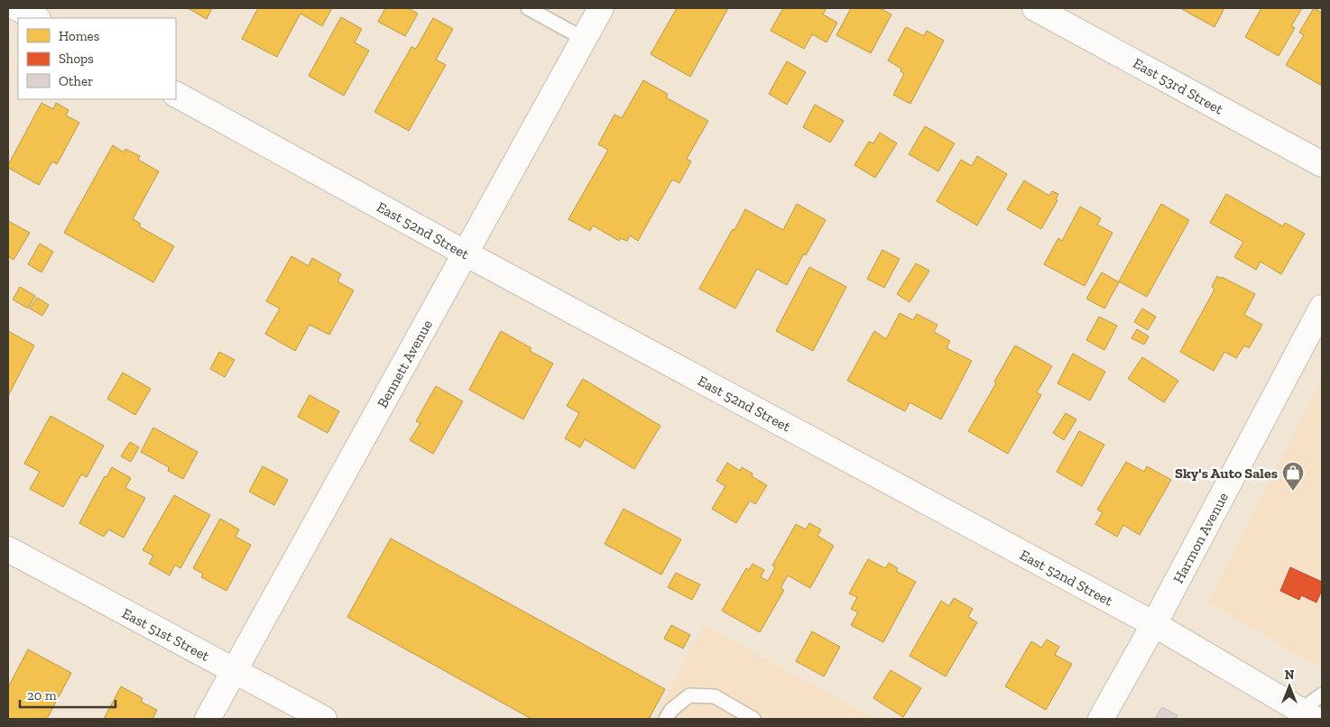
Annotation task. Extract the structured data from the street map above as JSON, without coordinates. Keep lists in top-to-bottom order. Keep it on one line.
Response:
{"streets":{"street":["East 53rd Street","East 52nd Street","Bennett Avenue","Harmon Avenue","East 51st Street"]},"crossings":[["East 52nd Street","Bennett Avenue"],["East 52nd Street","Harmon Avenue"],["Bennett Avenue","East 51st Street"]],"places":{"shop":["Sky's Auto Sales"]},"legend":["Homes","Shops","Other"],"scale_bar":"20 m","north":"top"}
